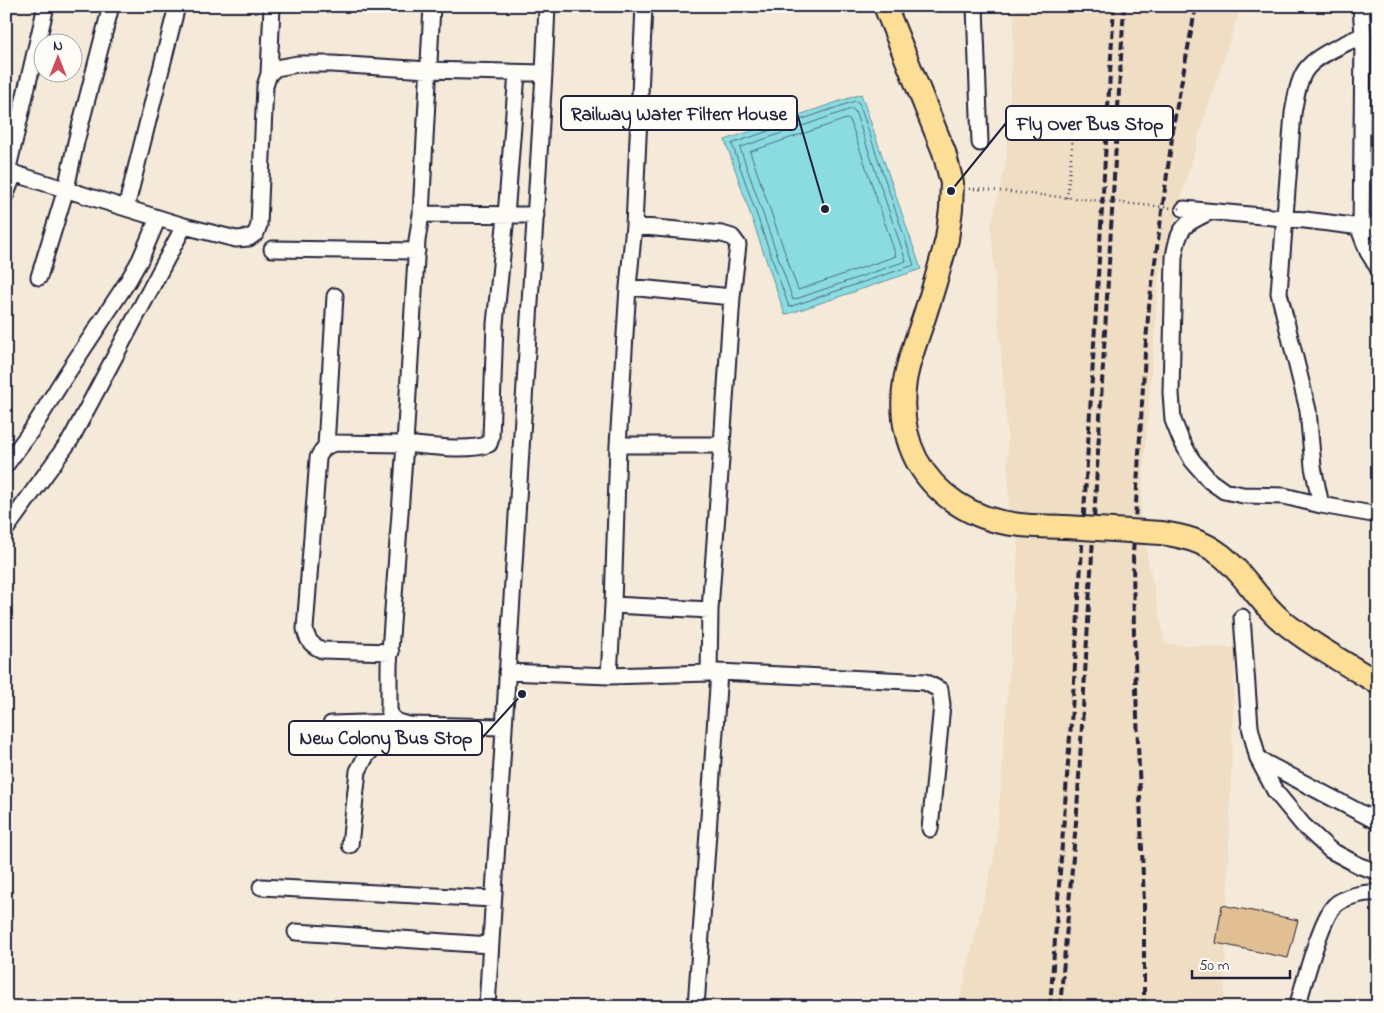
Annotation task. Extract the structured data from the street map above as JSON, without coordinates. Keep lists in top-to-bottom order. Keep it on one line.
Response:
{"places":["Fly Over Bus Stop","Railway Water Filterr House","New Colony Bus Stop"],"scale_bar":"50 m","north":"top"}
